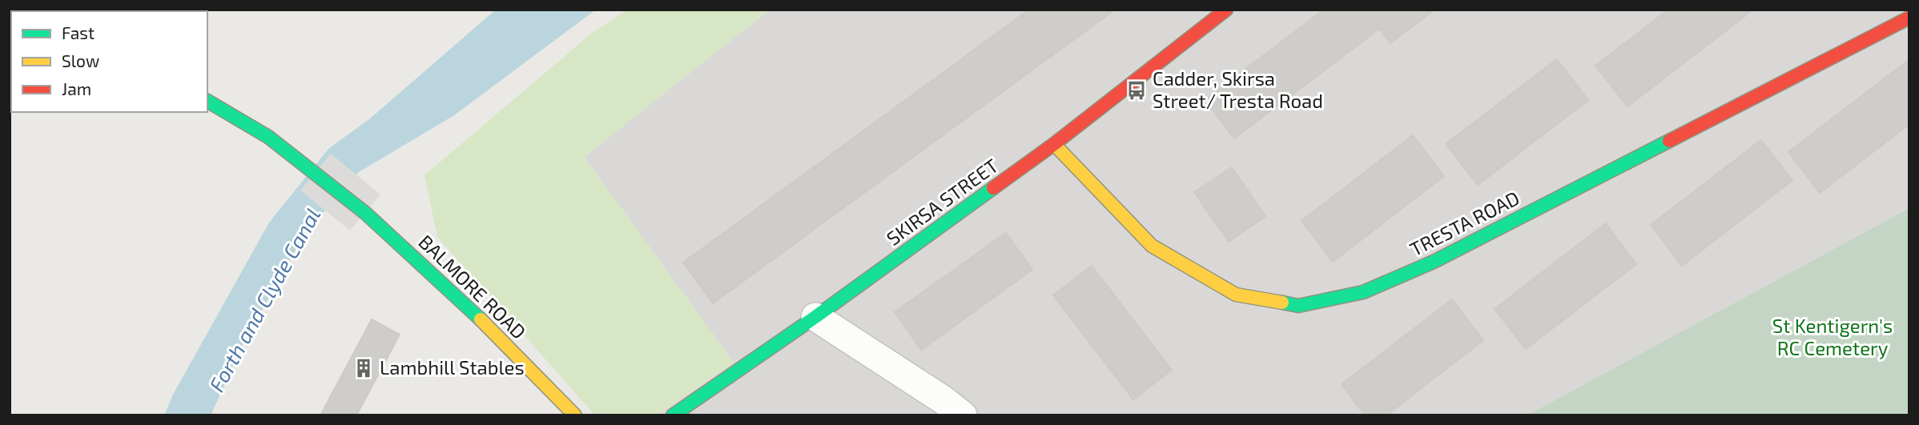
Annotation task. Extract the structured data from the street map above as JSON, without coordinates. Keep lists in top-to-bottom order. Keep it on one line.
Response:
{"streets":{"street":["SKIRSA STREET","TRESTA ROAD","BALMORE ROAD"]},"crossings":[["SKIRSA STREET","TRESTA ROAD"]],"water":["Forth and Clyde Canal"],"parks":["St Kentigern's RC Cemetery"],"places":{"bus stop":["Cadder, Skirsa Street/ Tresta Road"],"building":["Lambhill Stables"]},"legend":["Fast","Slow","Jam"]}
